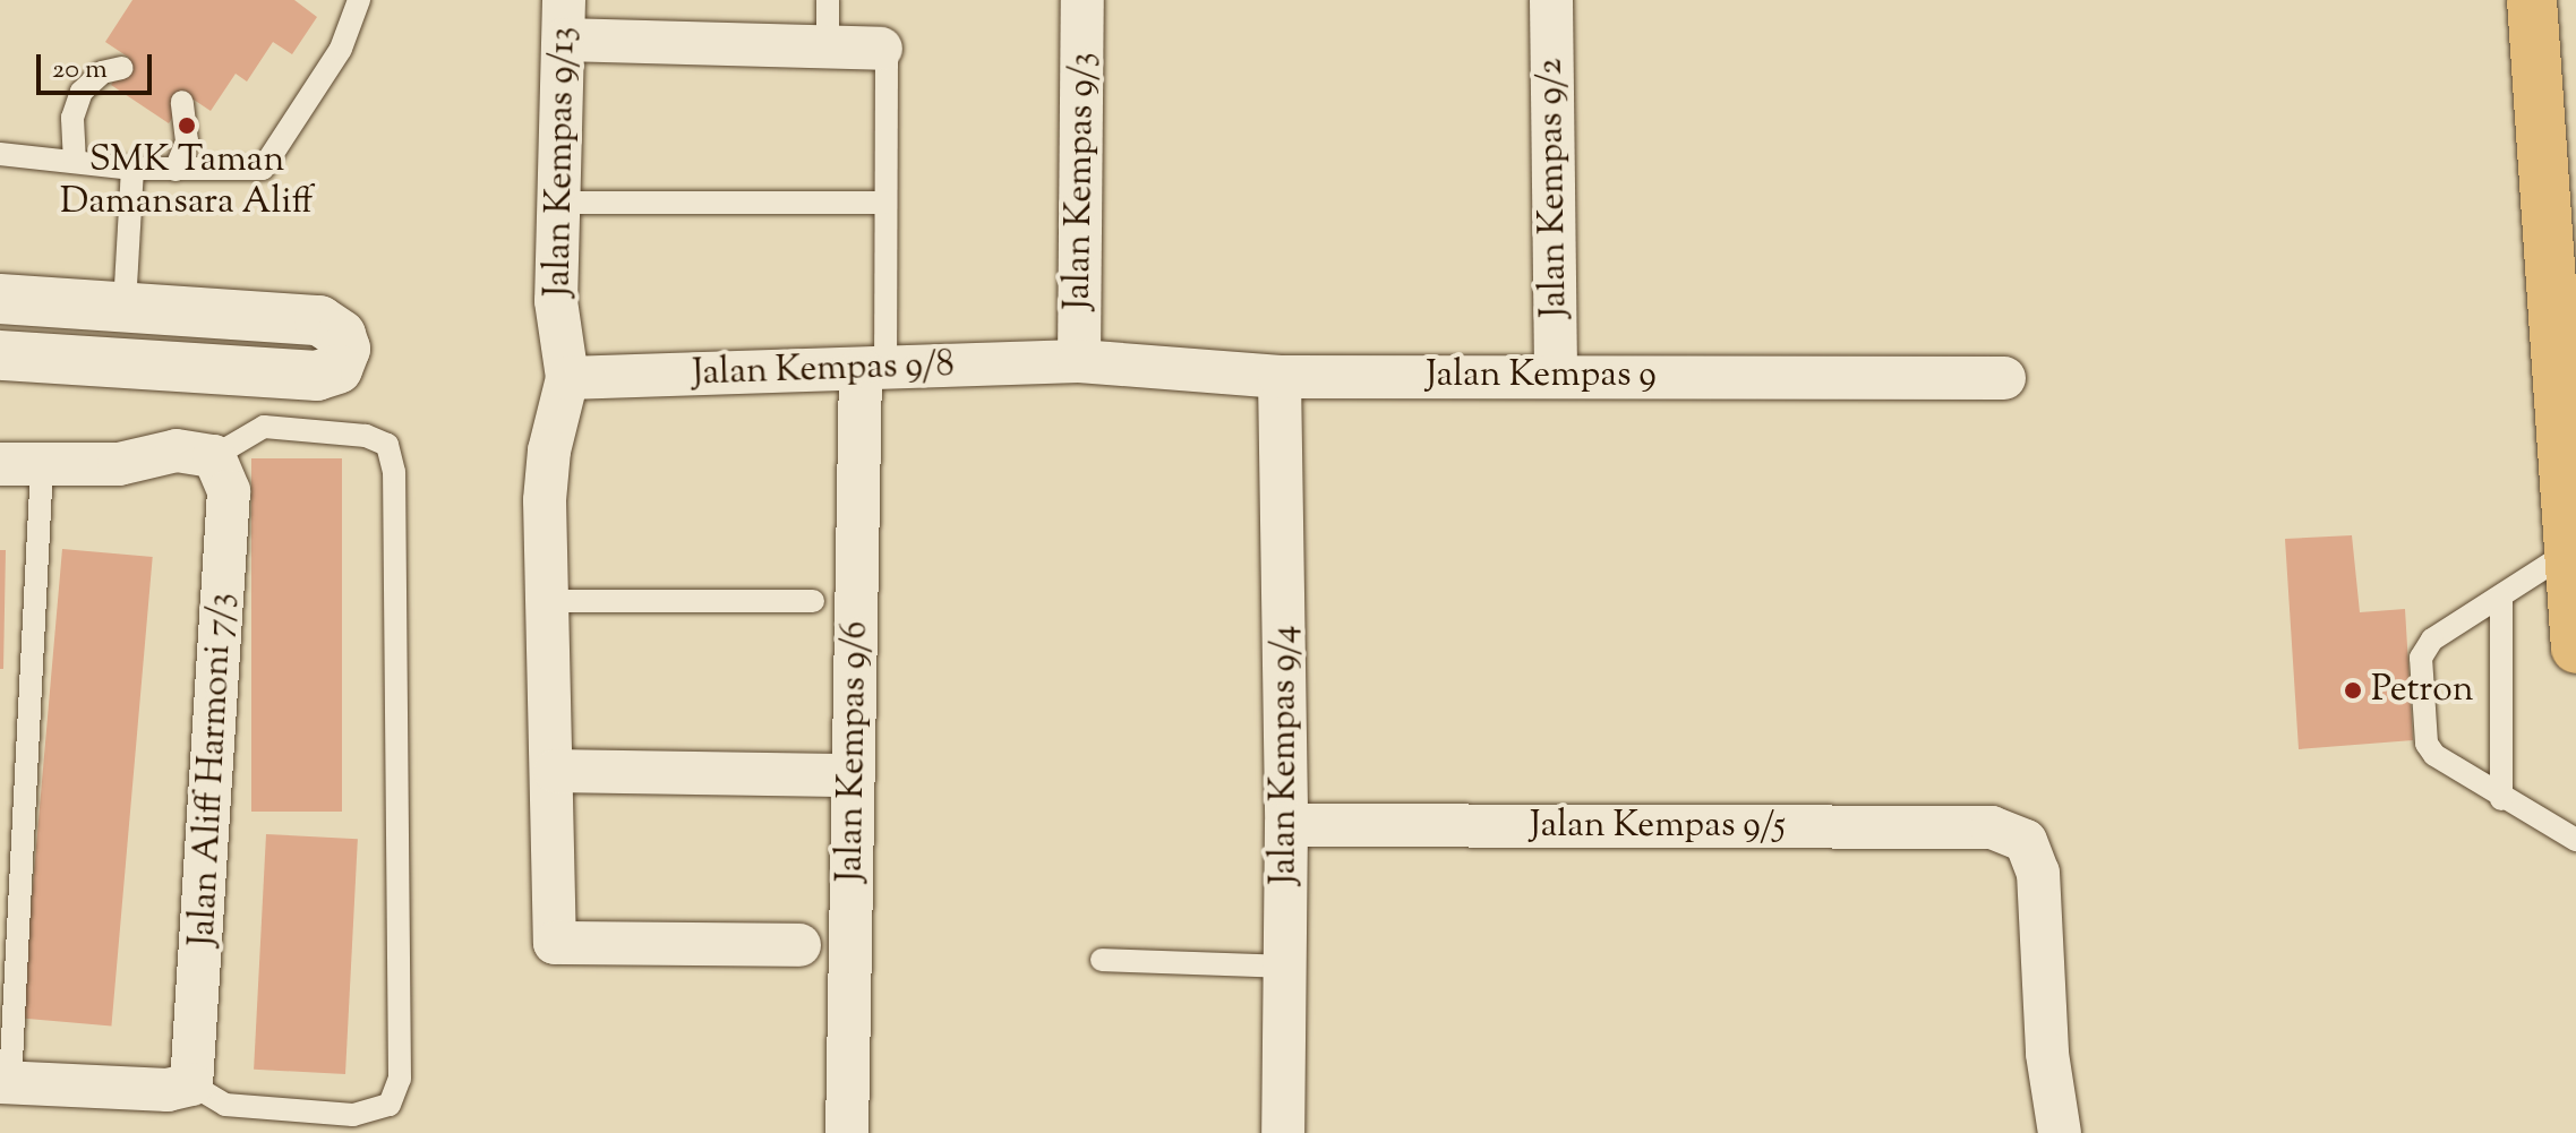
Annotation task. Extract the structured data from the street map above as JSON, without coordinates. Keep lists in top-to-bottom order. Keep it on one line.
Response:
{"streets":{"street":["Jalan Kempas 9/13","Jalan Kempas 9/3","Jalan Kempas 9/2","Jalan Kempas 9/8","Jalan Kempas 9","Jalan Kempas 9/6","Jalan Kempas 9/4","Jalan Aliff Harmoni 7/3","Jalan Kempas 9/5"]},"crossings":[["Jalan Kempas 9/13","Jalan Kempas 9/8"],["Jalan Kempas 9/3","Jalan Kempas 9/8"],["Jalan Kempas 9/3","Jalan Kempas 9"],["Jalan Kempas 9/2","Jalan Kempas 9"],["Jalan Kempas 9/8","Jalan Kempas 9"],["Jalan Kempas 9/8","Jalan Kempas 9/6"],["Jalan Kempas 9","Jalan Kempas 9/4"],["Jalan Kempas 9/4","Jalan Kempas 9/5"]],"places":["SMK Taman Damansara Aliff","Petron"],"scale_bar":"20 m"}
